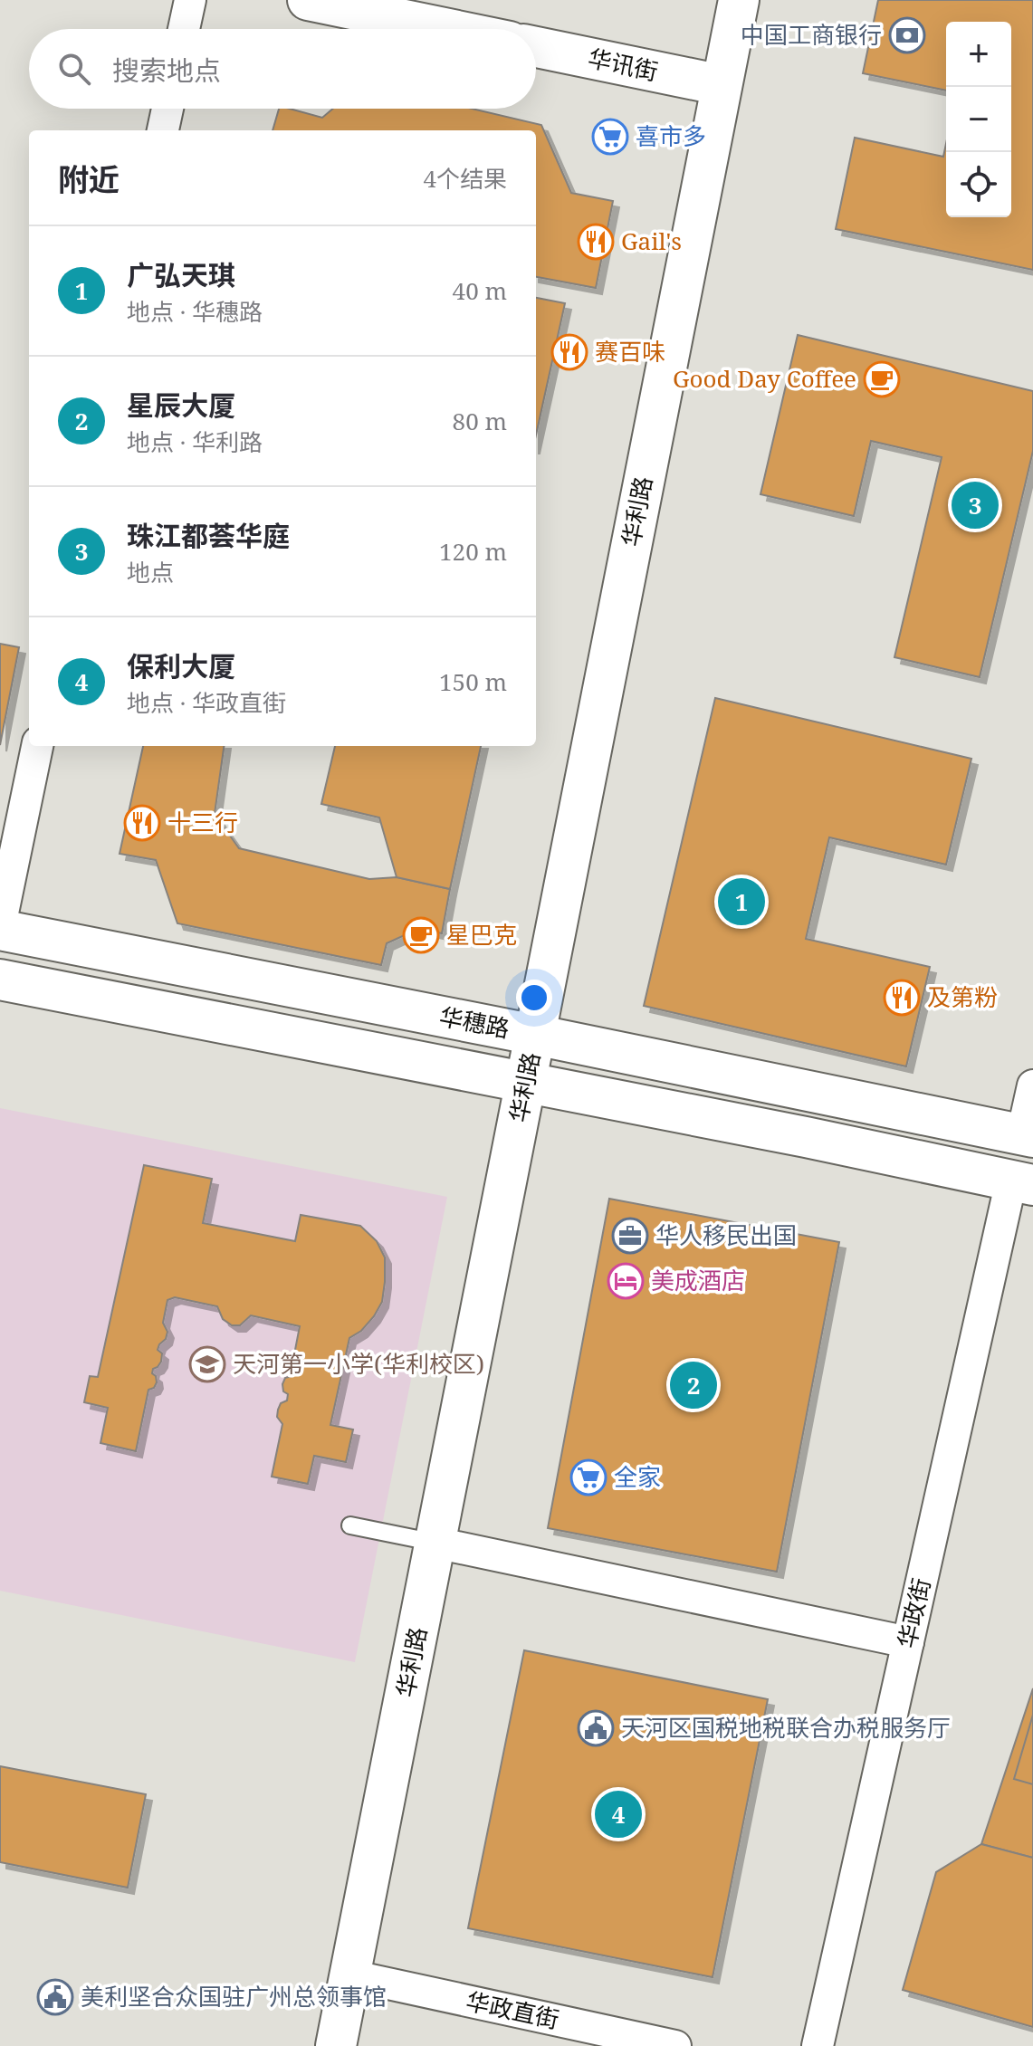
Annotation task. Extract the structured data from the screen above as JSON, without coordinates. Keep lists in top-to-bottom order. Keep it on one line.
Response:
{"streets":{"street":["华讯街","华利路","华穗路","华政街","华政直街"]},"crossings":[["华讯街","华利路"],["华利路","华穗路"],["华利路","华政直街"],["华穗路","华政街"]],"places":{"bank":["中国工商银行"],"supermarket":["喜市多","全家"],"restaurant":["Gail's","赛百味","十三行","及第粉"],"cafe":["Good Day Coffee","星巴克"],"office":["华人移民出国"],"hotel":["美成酒店"],"school or university":["天河第一小学(华利校区)"],"public building":["天河区国税地税联合办税服务厅","美利坚合众国驻广州总领事馆"]},"page":{"map_buttons":["+","−"],"search":"搜索地点","heading":["附近","4个结果"],"list":[{"mark":"1","name":"广弘天琪","note":"地点 · 华穗路","value":"40 m"},{"mark":"2","name":"星辰大厦","note":"地点 · 华利路","value":"80 m"},{"mark":"3","name":"珠江都荟华庭","note":"地点","value":"120 m"},{"mark":"4","name":"保利大厦","note":"地点 · 华政直街","value":"150 m"}],"pins":["3","1","2","4"]}}
